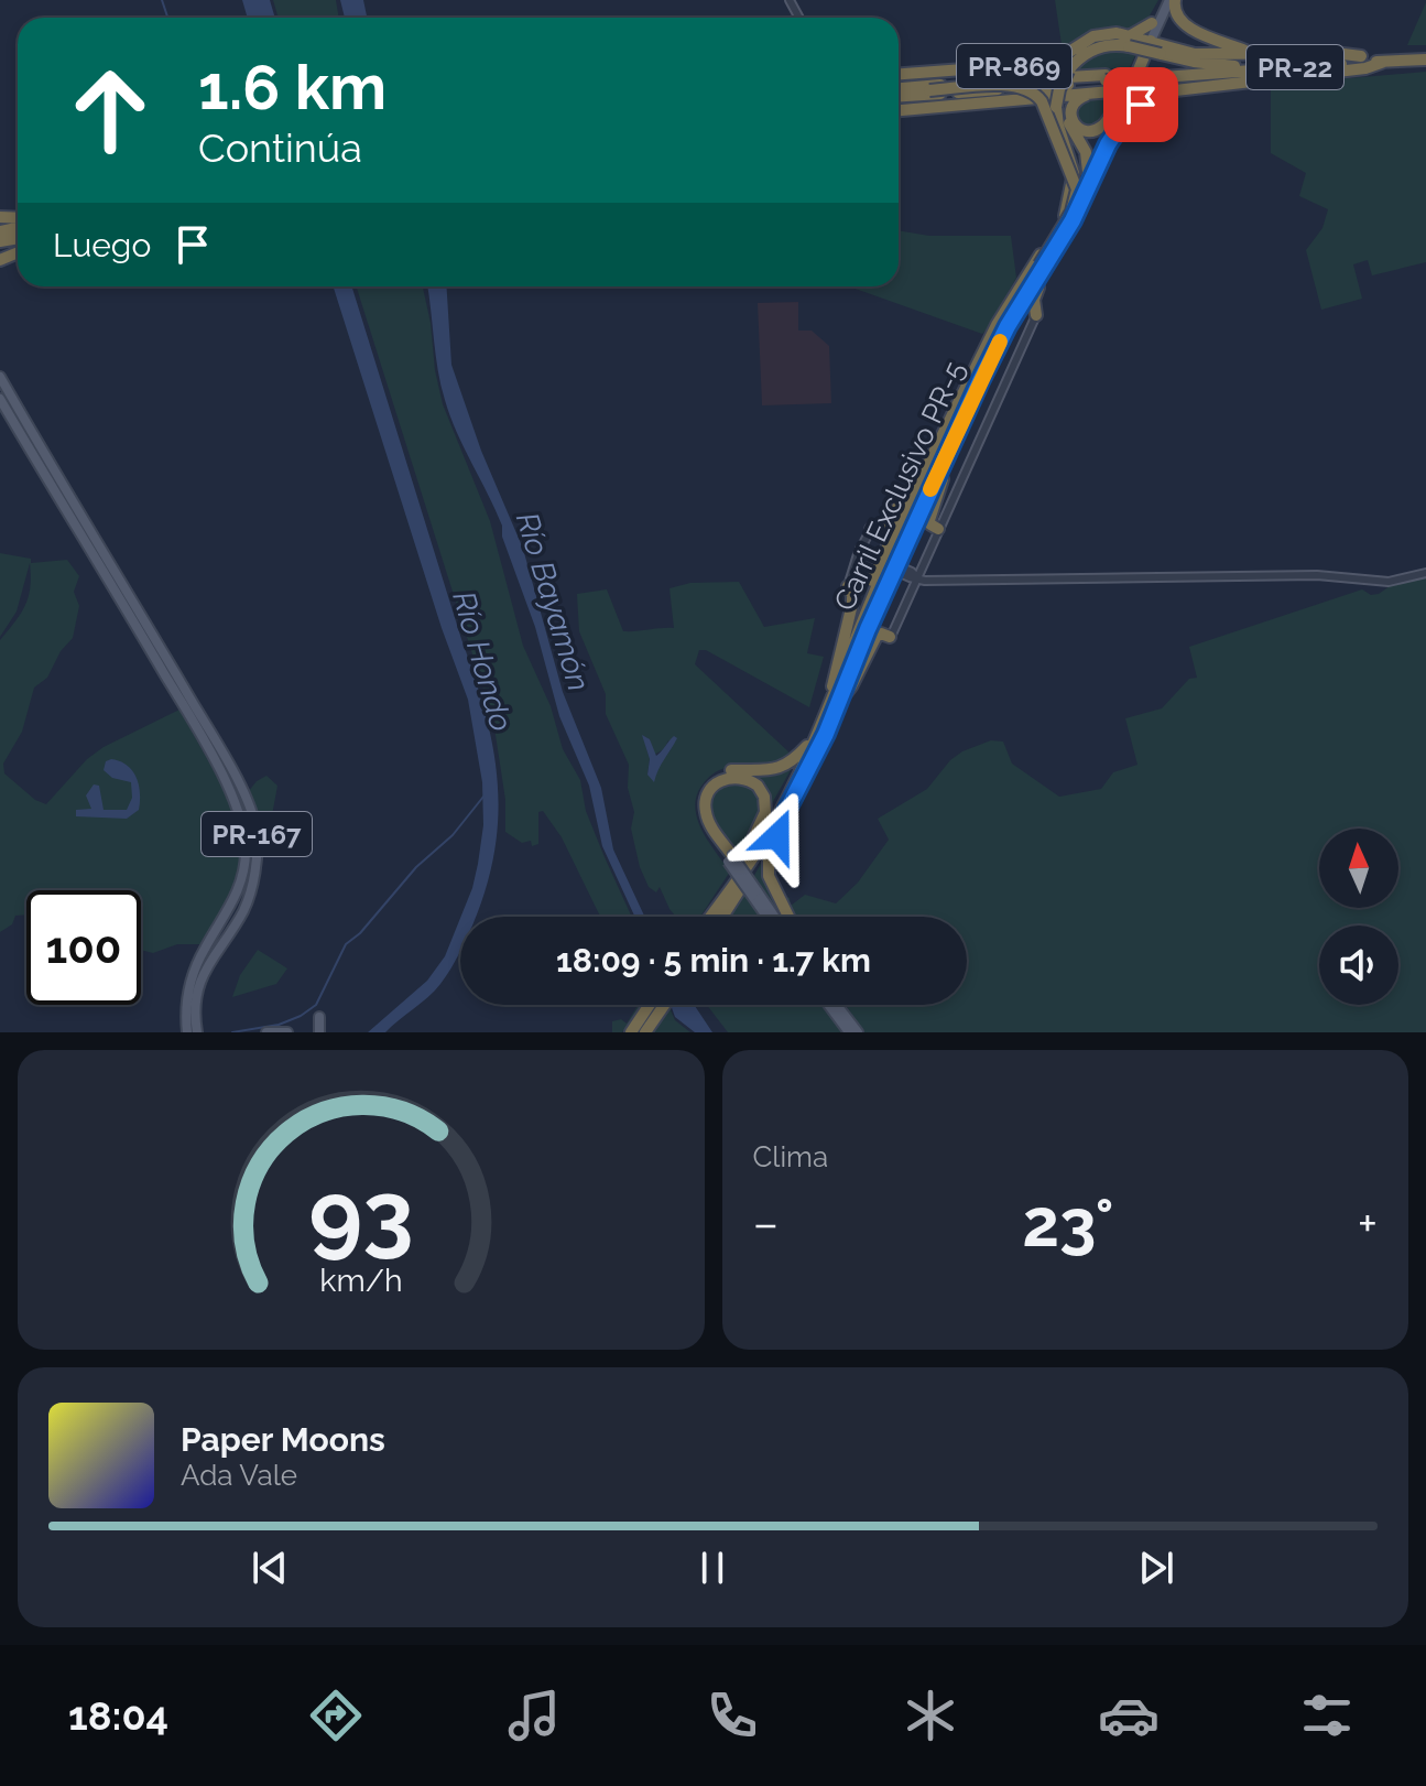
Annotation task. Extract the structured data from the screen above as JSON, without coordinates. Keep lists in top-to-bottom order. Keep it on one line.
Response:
{"streets":{"highway":["PR-869","PR-22","Carril Exclusivo PR-5"],"main road":["PR-167"]},"water":["Río Bayamón","Río Hondo"],"north":"top","page":{"turn":["1.6 km","Continúa"],"then":"Luego","limit":"100","trip":"18:09 · 5 min · 1.7 km","tile":"Clima","heat":["−","23°","+"],"song":["Paper Moons","Ada Vale"],"tabs":"18:04","gauge":["93","km/h"]}}
